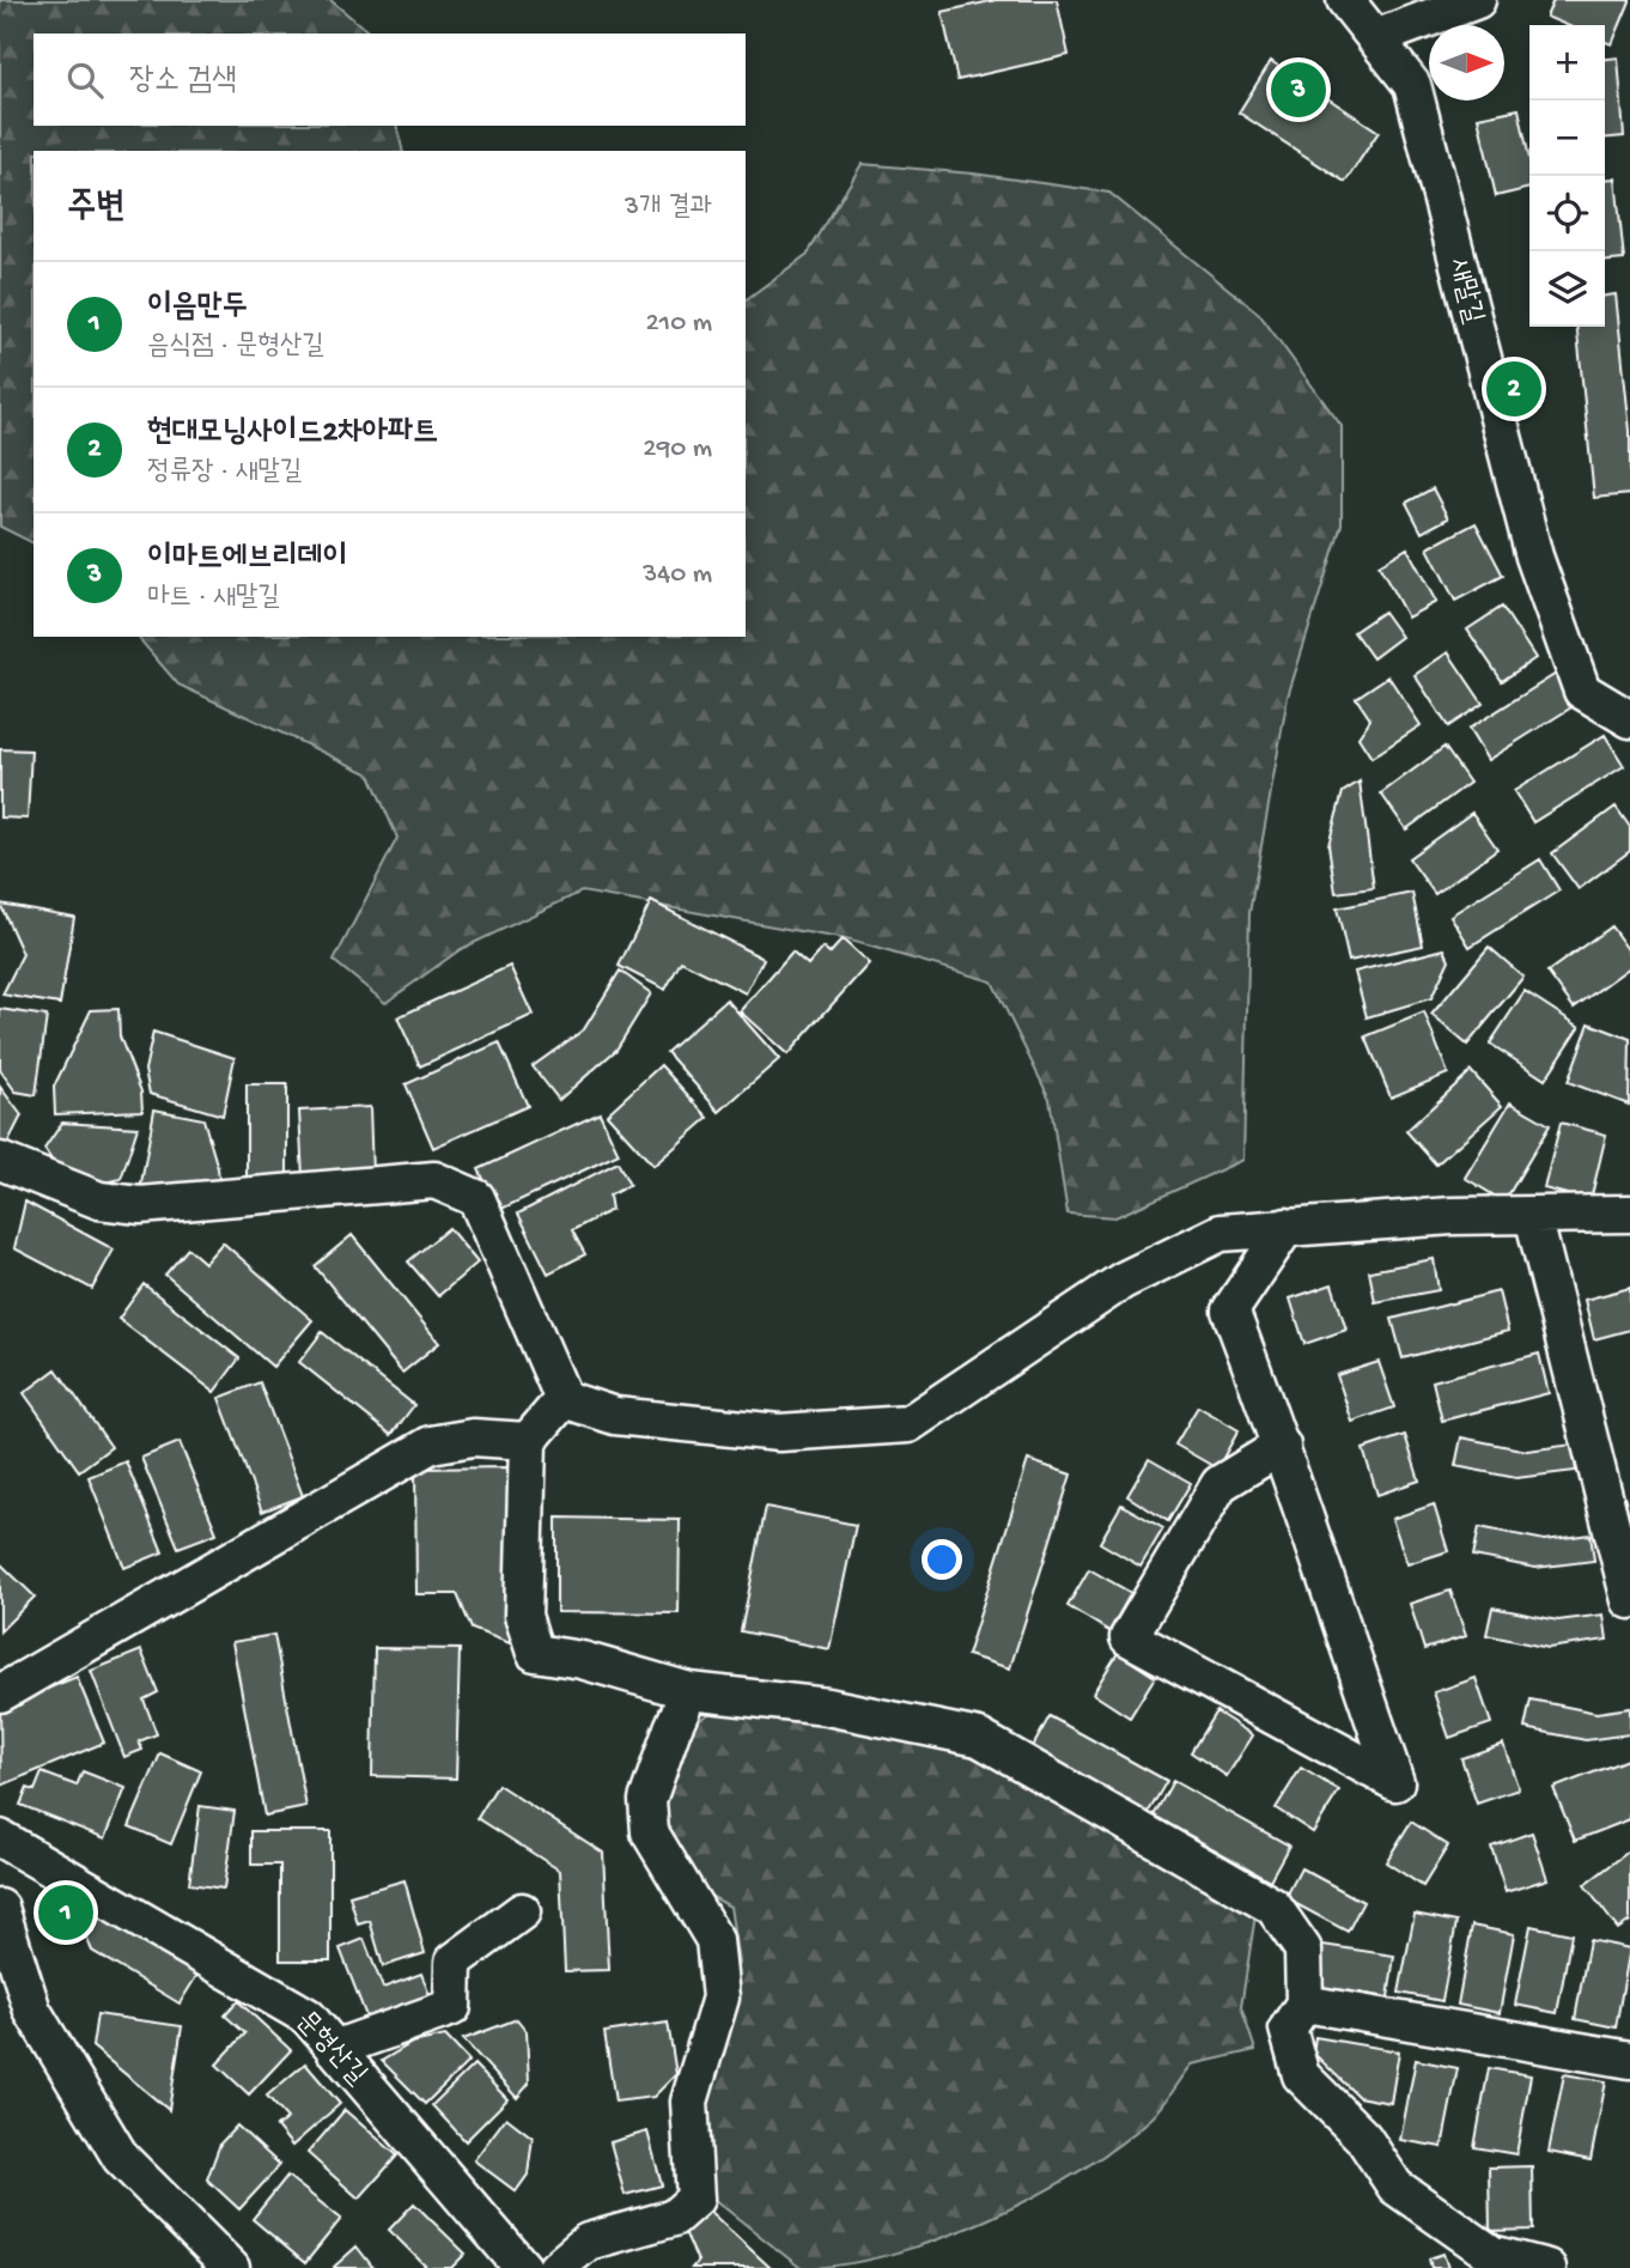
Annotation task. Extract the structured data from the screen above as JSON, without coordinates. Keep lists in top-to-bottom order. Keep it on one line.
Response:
{"streets":{"street":["새말길","문형산길"]},"north":"right","page":{"map_buttons":["+","−"],"search":"장소 검색","pins":["3","2","1"],"heading":["주변","3개 결과"],"list":[{"mark":"1","name":"이음만두","note":"음식점 · 문형산길","value":"210 m"},{"mark":"2","name":"현대모닝사이드2차아파트","note":"정류장 · 새말길","value":"290 m"},{"mark":"3","name":"이마트에브리데이","note":"마트 · 새말길","value":"340 m"}]}}
